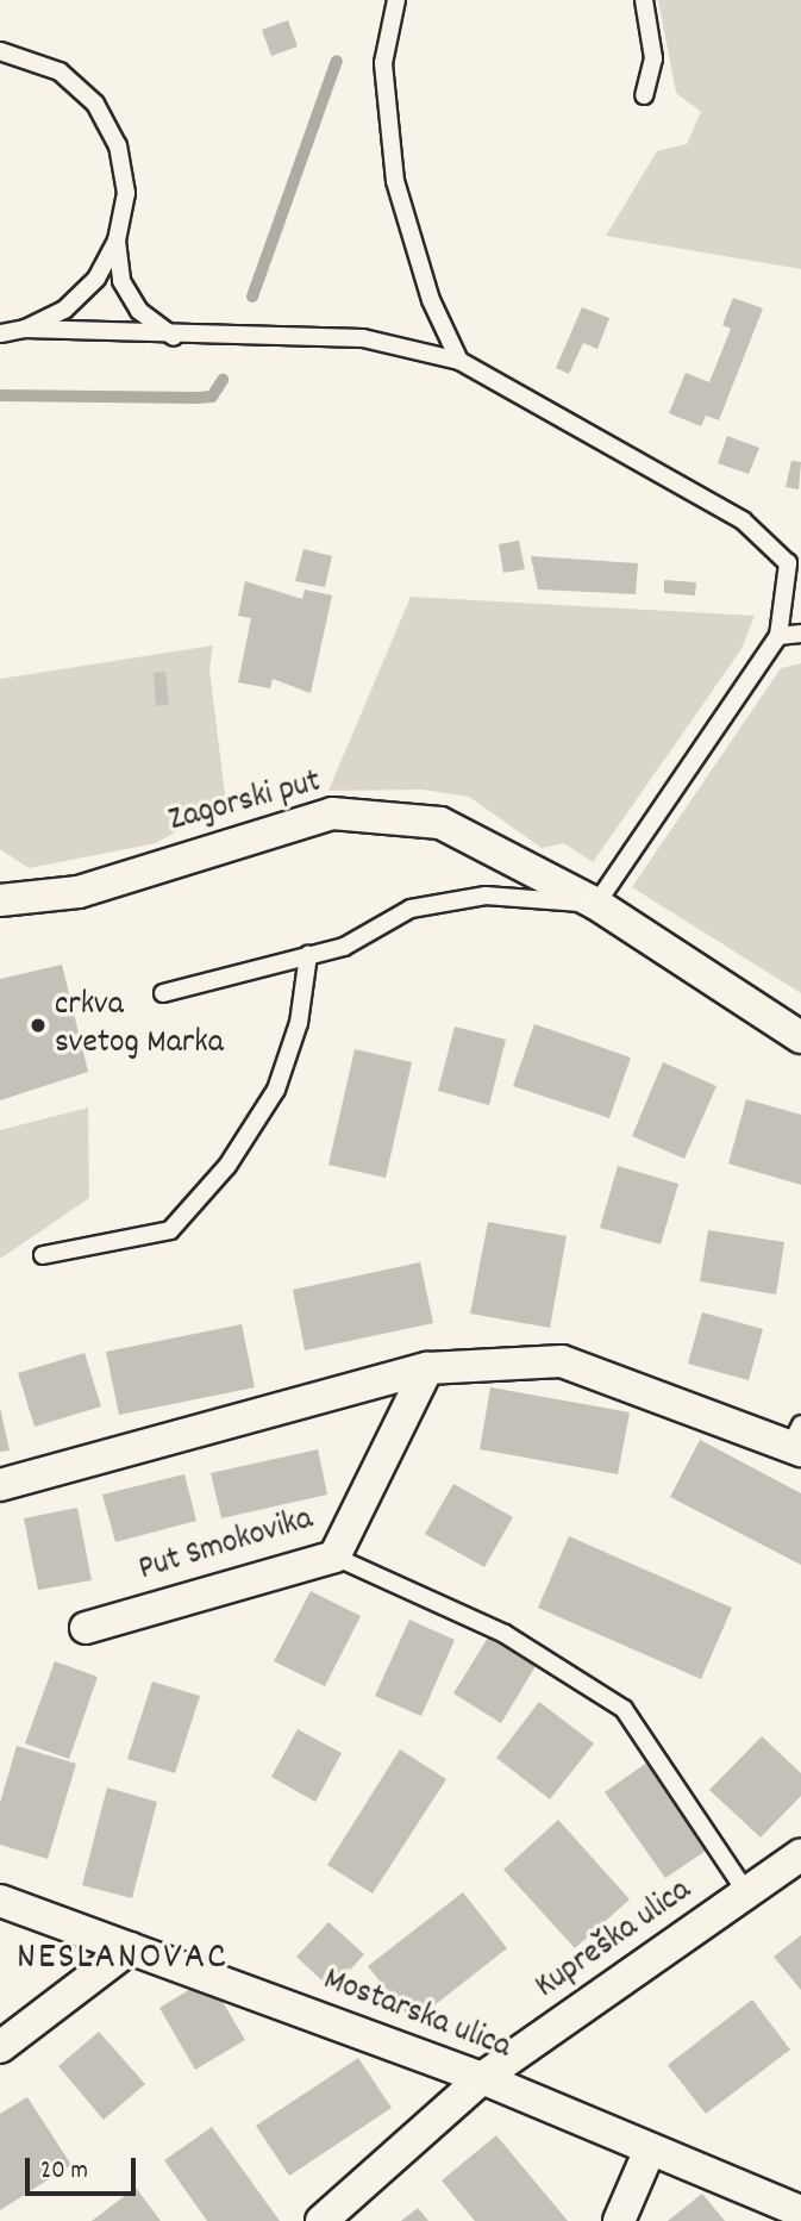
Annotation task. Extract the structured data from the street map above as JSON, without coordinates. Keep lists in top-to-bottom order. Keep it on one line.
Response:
{"streets":{"street":["Zagorski put","Put Smokovika","Kupreška ulica","Mostarska ulica"]},"crossings":[["Kupreška ulica","Mostarska ulica"]],"districts":["NESLANOVAC"],"places":["crkva svetog Marka"],"scale_bar":"20 m"}
